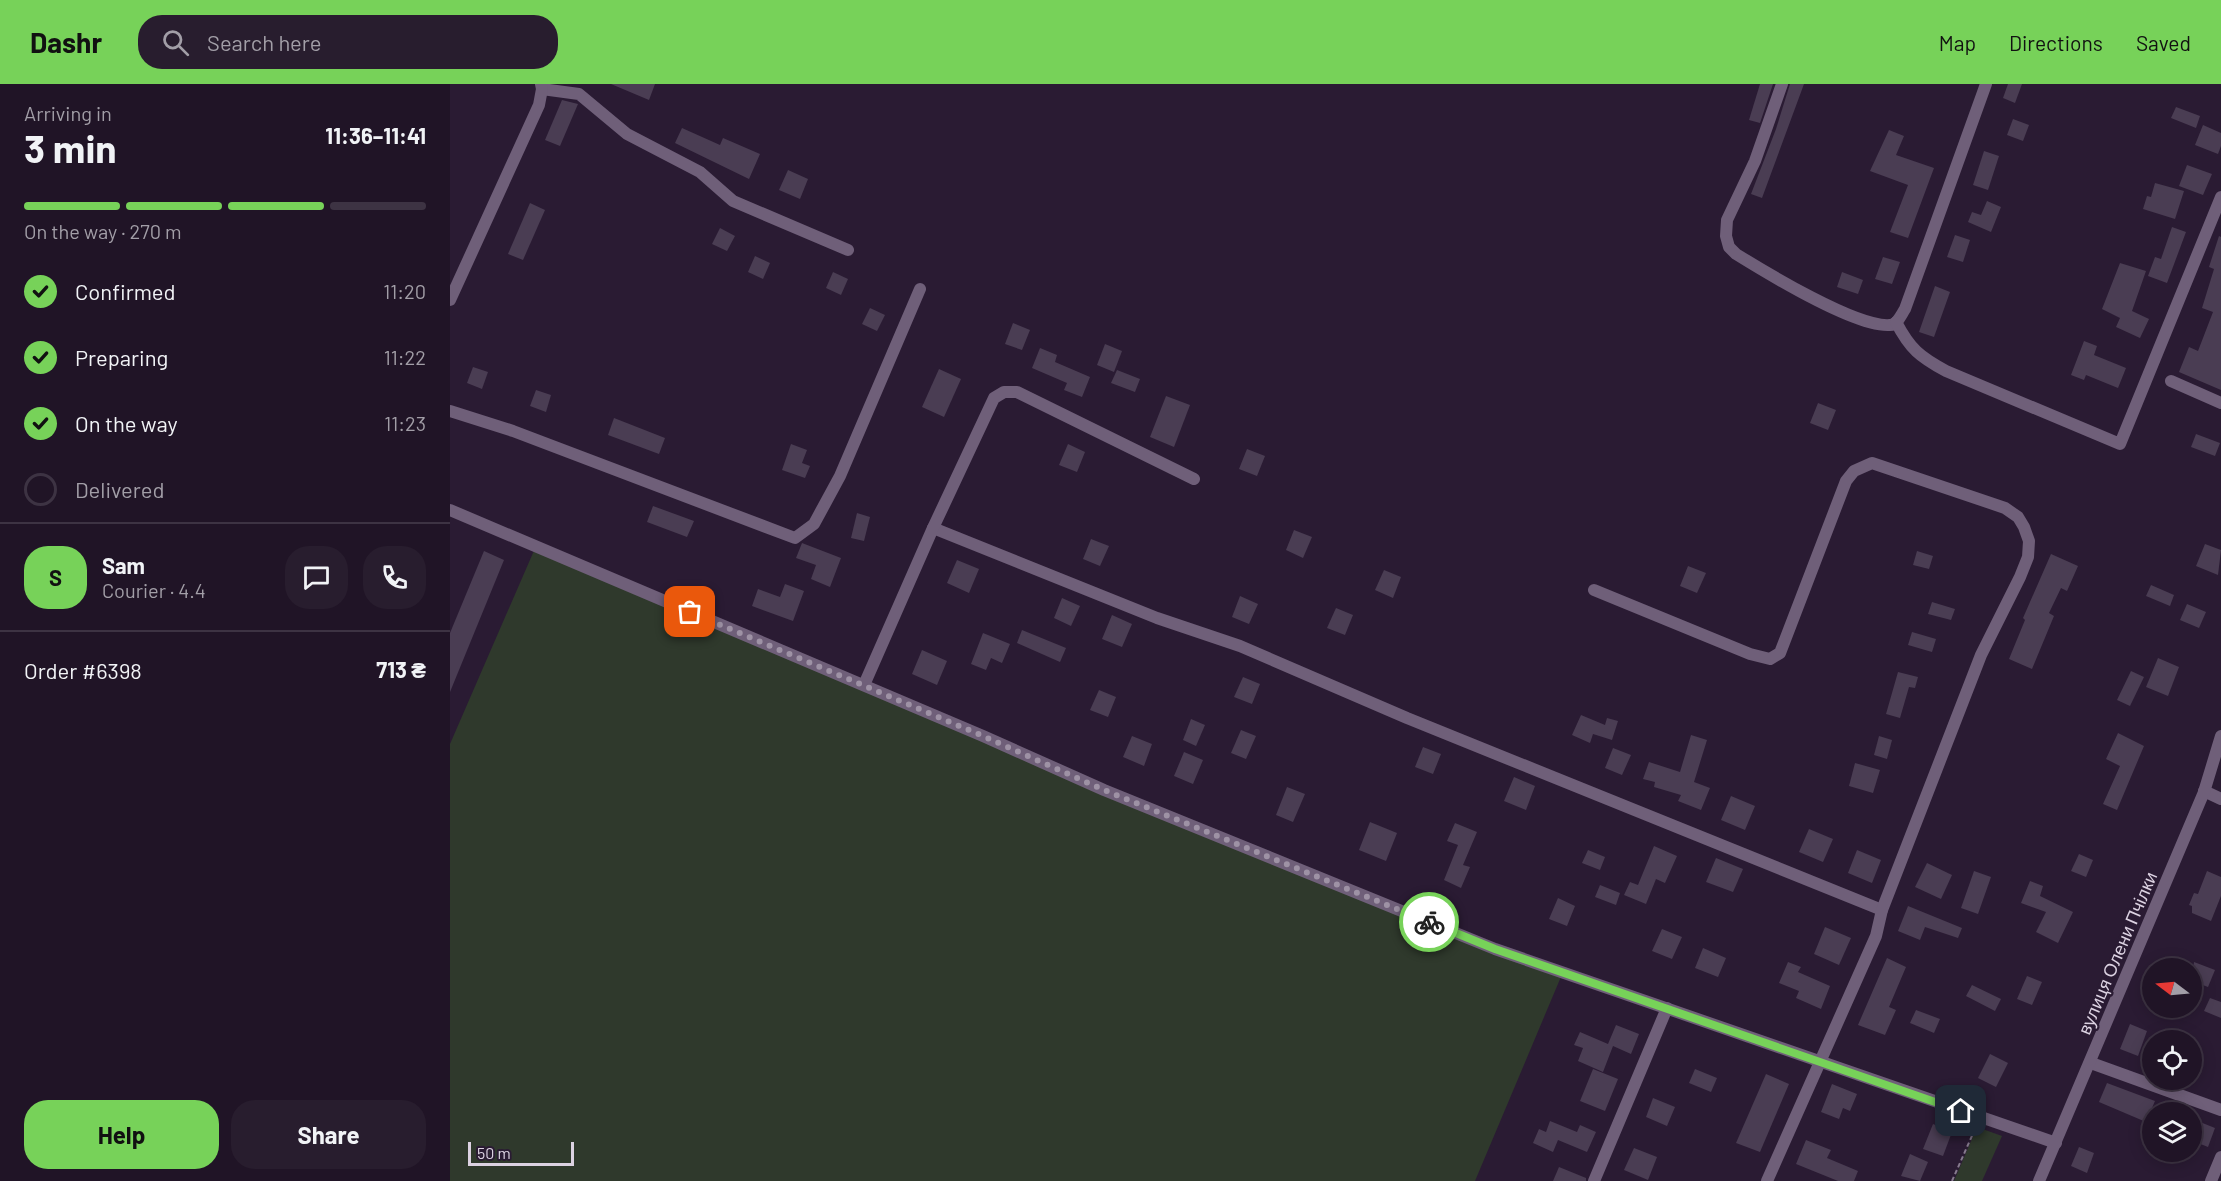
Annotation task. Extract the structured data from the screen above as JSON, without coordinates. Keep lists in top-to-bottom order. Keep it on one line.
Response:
{"streets":{"street":["вулиця Олени Пчілки"]},"scale_bar":"50 m","north":"left","page":{"header":"Dashr","search":"Search here","nav":["Map","Directions","Saved"],"heading":["3 min","Arriving in","11:36–11:41"],"panel":["Sam","Courier · 4.4","Order #6398","713 ₴"],"bar":"On the way · 270 m","list":[["Confirmed","11:20"],["Preparing","11:22"],["On the way","11:23"],"Delivered"],"round":"S","buttons":["Help","Share"],"scale":"50 m"}}
